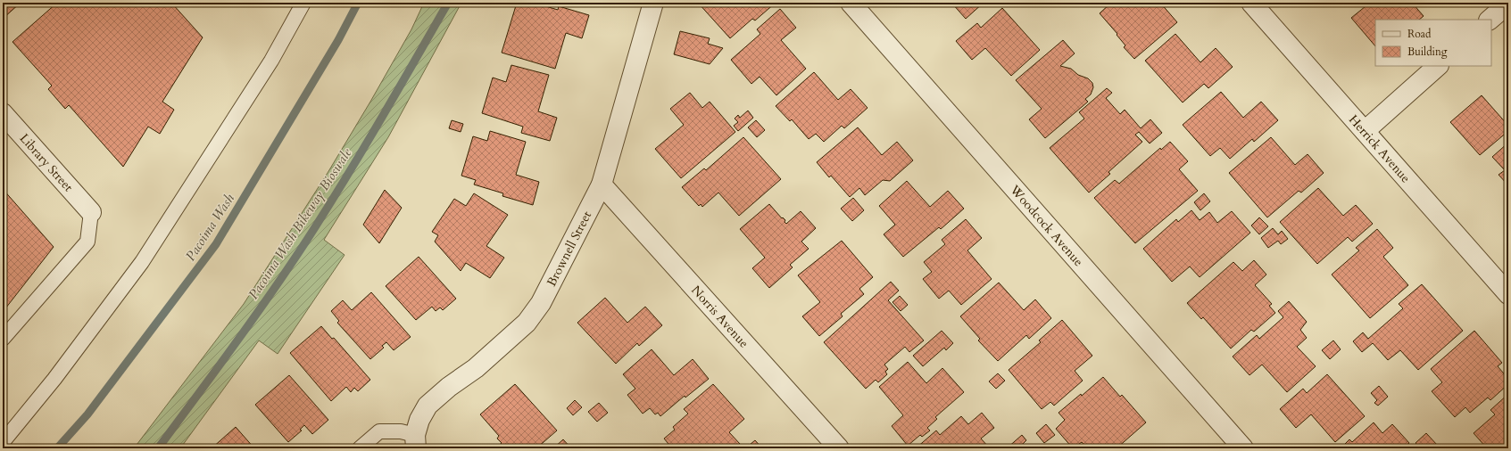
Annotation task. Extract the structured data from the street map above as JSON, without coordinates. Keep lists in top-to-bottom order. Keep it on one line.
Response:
{"streets":{"street":["Herrick Avenue","Library Street","Woodcock Avenue","Brownell Street","Norris Avenue"]},"crossings":[["Brownell Street","Norris Avenue"]],"water":["Pacoima Wash Bikeway Bioswale","Pacoima Wash"],"legend":["Road","Building"]}
